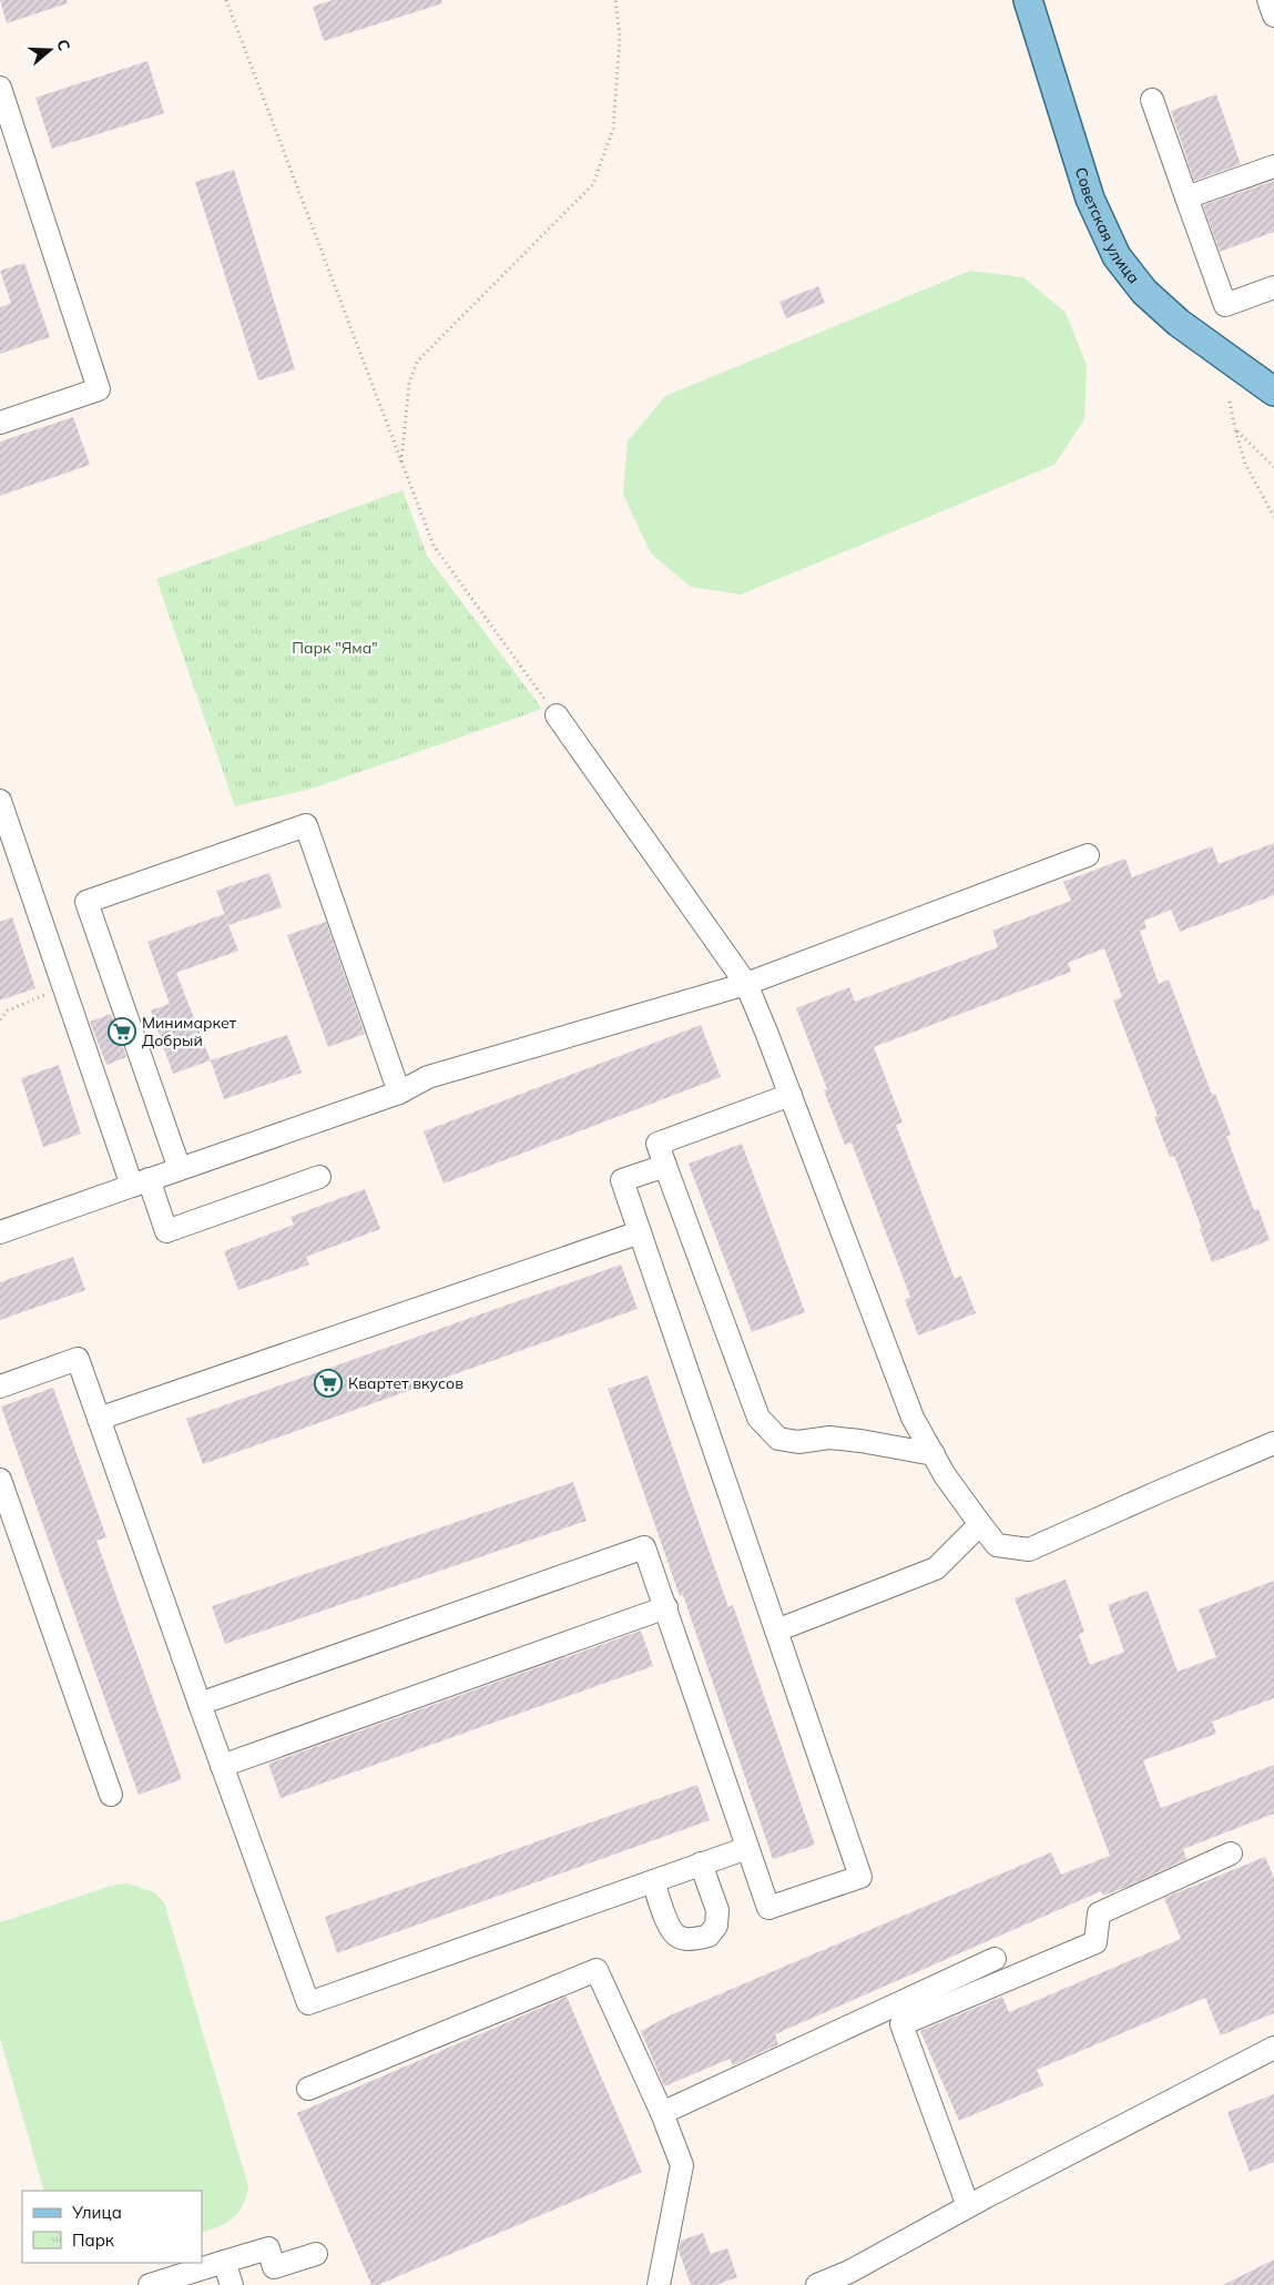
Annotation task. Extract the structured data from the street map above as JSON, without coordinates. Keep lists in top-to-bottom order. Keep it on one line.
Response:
{"streets":{"main road":["Советская улица"]},"parks":["Парк \"Яма\""],"places":{"supermarket":["Минимаркет Добрый","Квартет вкусов"]},"legend":["Улица","Парк"],"north":"right"}
